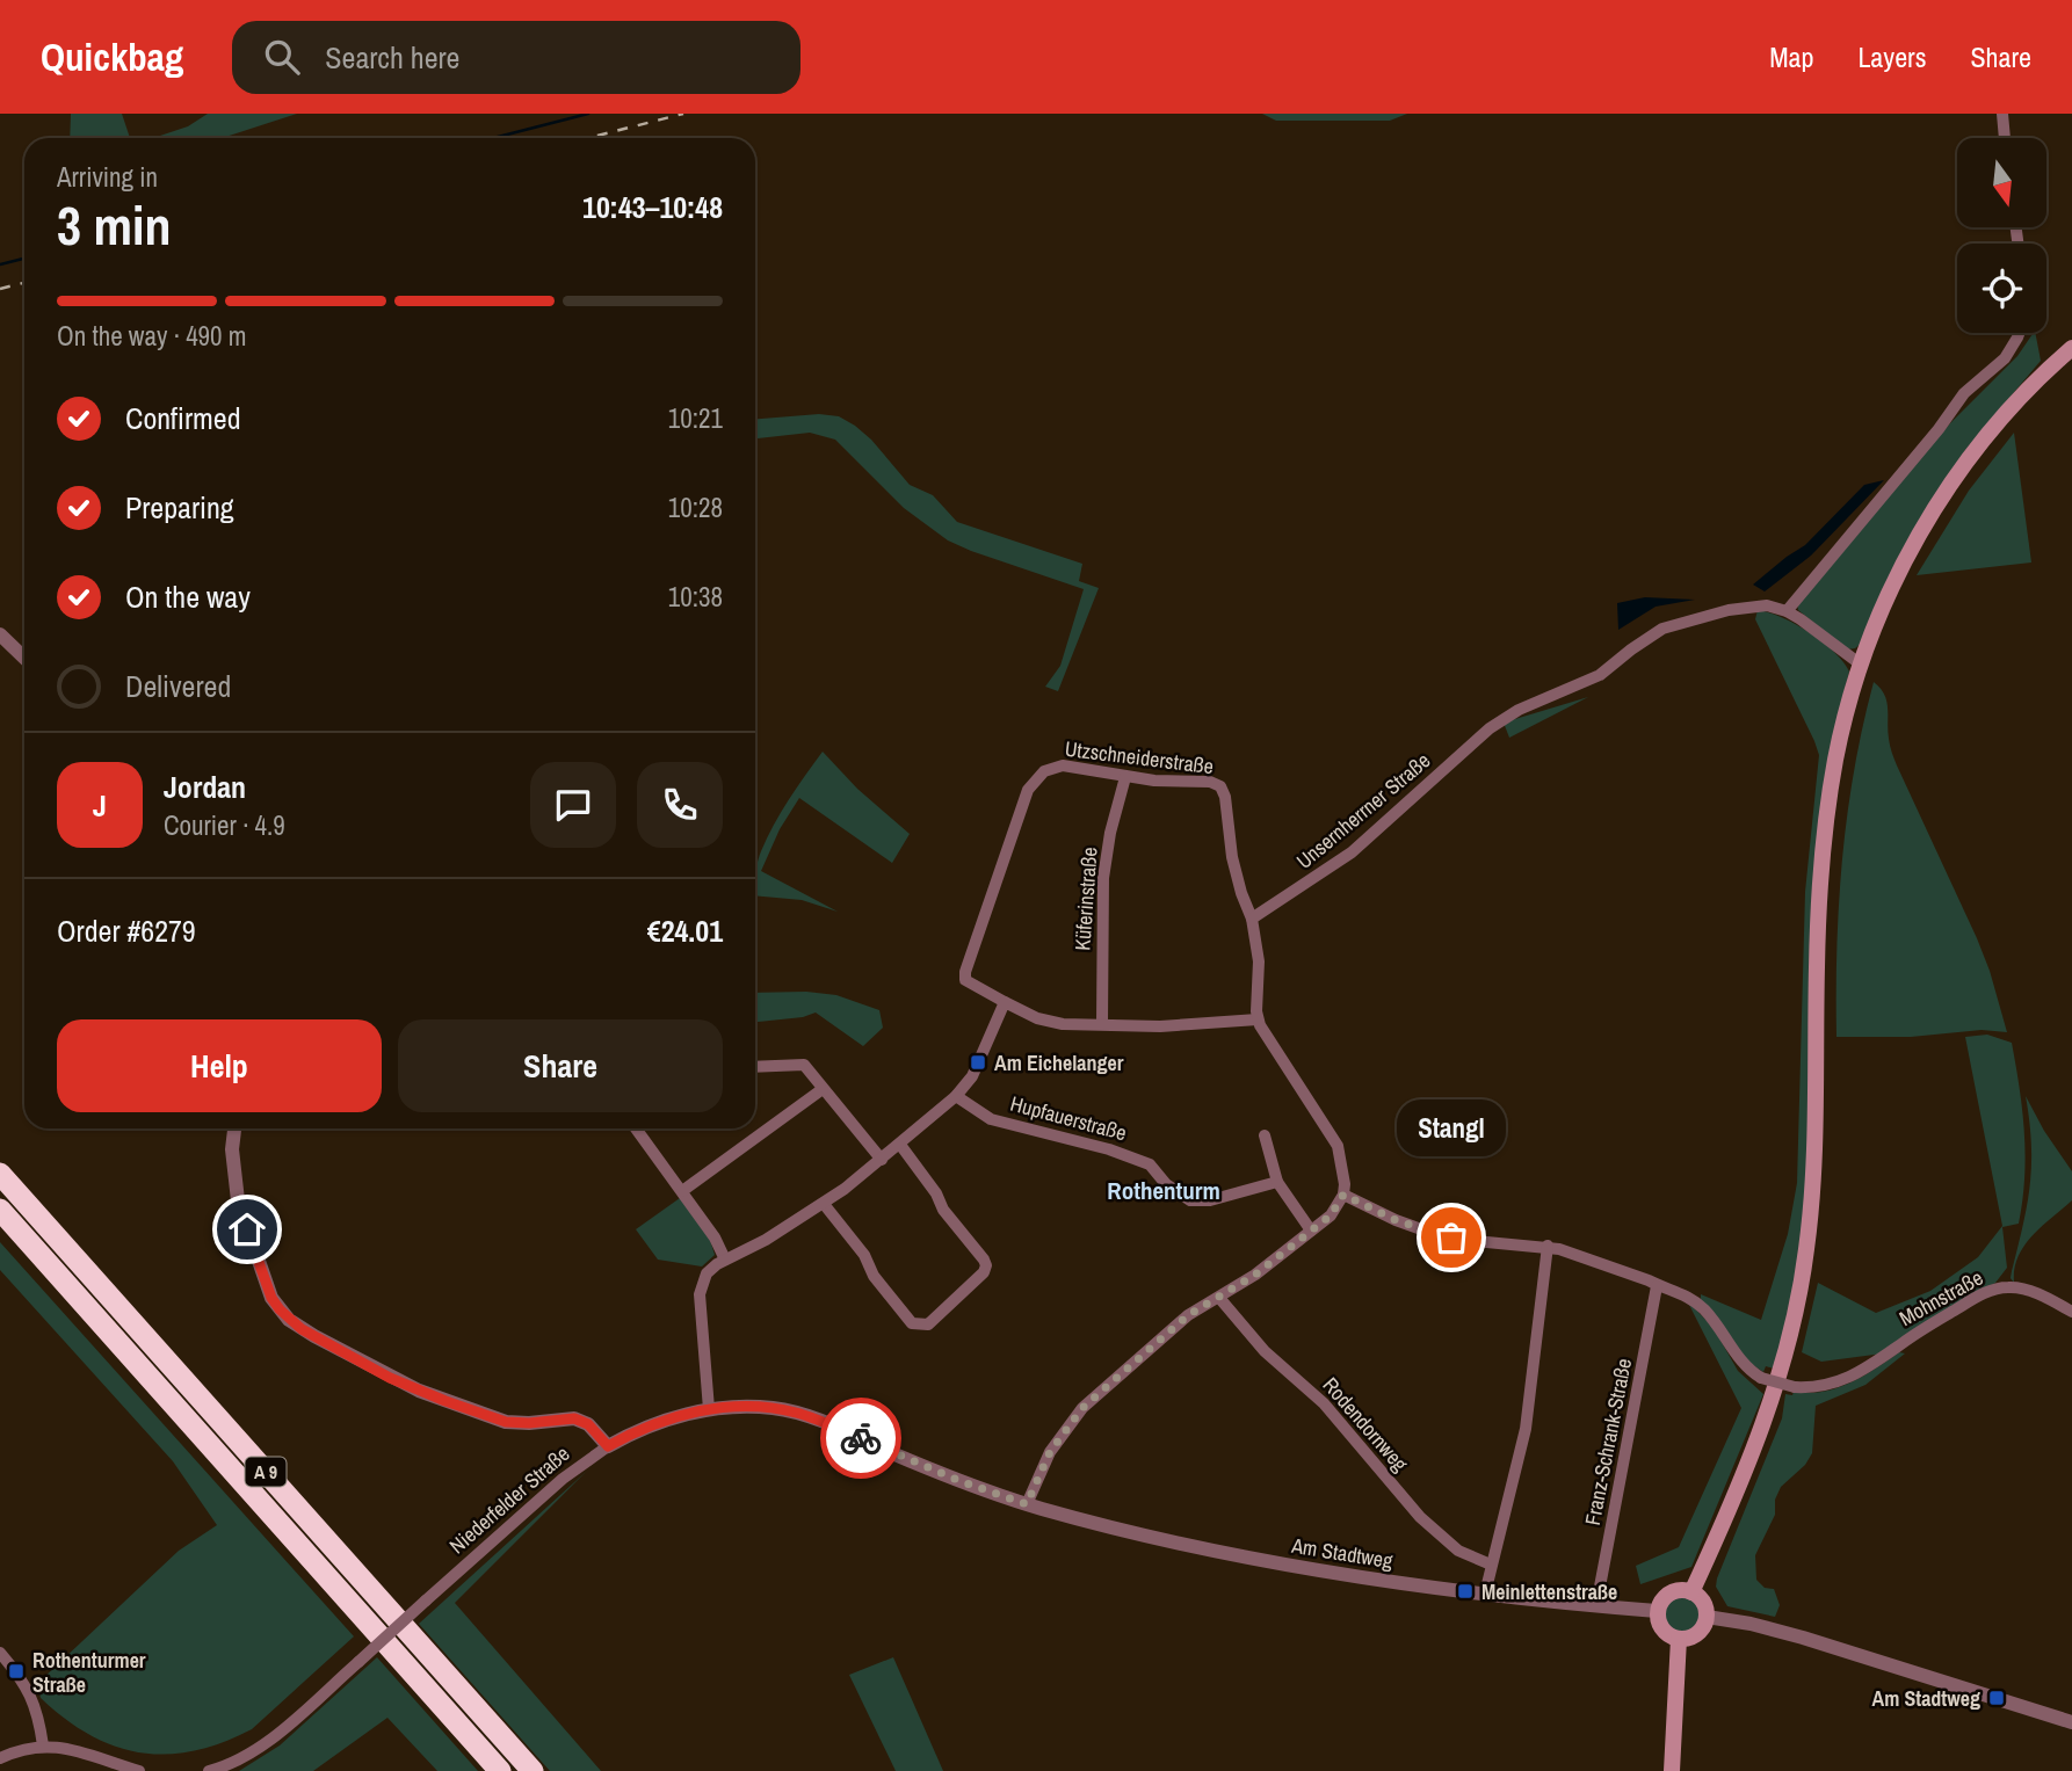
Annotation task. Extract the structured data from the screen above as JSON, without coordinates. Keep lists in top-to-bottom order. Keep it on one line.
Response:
{"streets":{"highway":["A 9"],"street":["Utzschneiderstraße","Unsernherrner Straße","Küferinstraße","Hupfauerstraße","Mohnstraße","Rodendornweg","Franz-Schrank-Straße","Niederfelder Straße","Am Stadtweg"]},"crossings":[["Utzschneiderstraße","Unsernherrner Straße"],["Utzschneiderstraße","Küferinstraße"],["Mohnstraße","Franz-Schrank-Straße"],["Franz-Schrank-Straße","Am Stadtweg"],["Niederfelder Straße","Am Stadtweg"]],"districts":["Rothenturm"],"places":{"transit":["Am Eichelanger","Meinlettenstraße","Rothenturmer Straße","Am Stadtweg"],"other":["Stangl"]},"north":"bottom","page":{"header":"Quickbag","search":"Search here","nav":["Map","Layers","Share"],"heading":["3 min","Arriving in","10:43–10:48"],"panel":["Jordan","Courier · 4.9","Order #6279","€24.01"],"bar":"On the way · 490 m","list":[["Confirmed","10:21"],["Preparing","10:28"],["On the way","10:38"],"Delivered"],"round":"J","buttons":["Help","Share"],"bubble":"Stangl"}}
